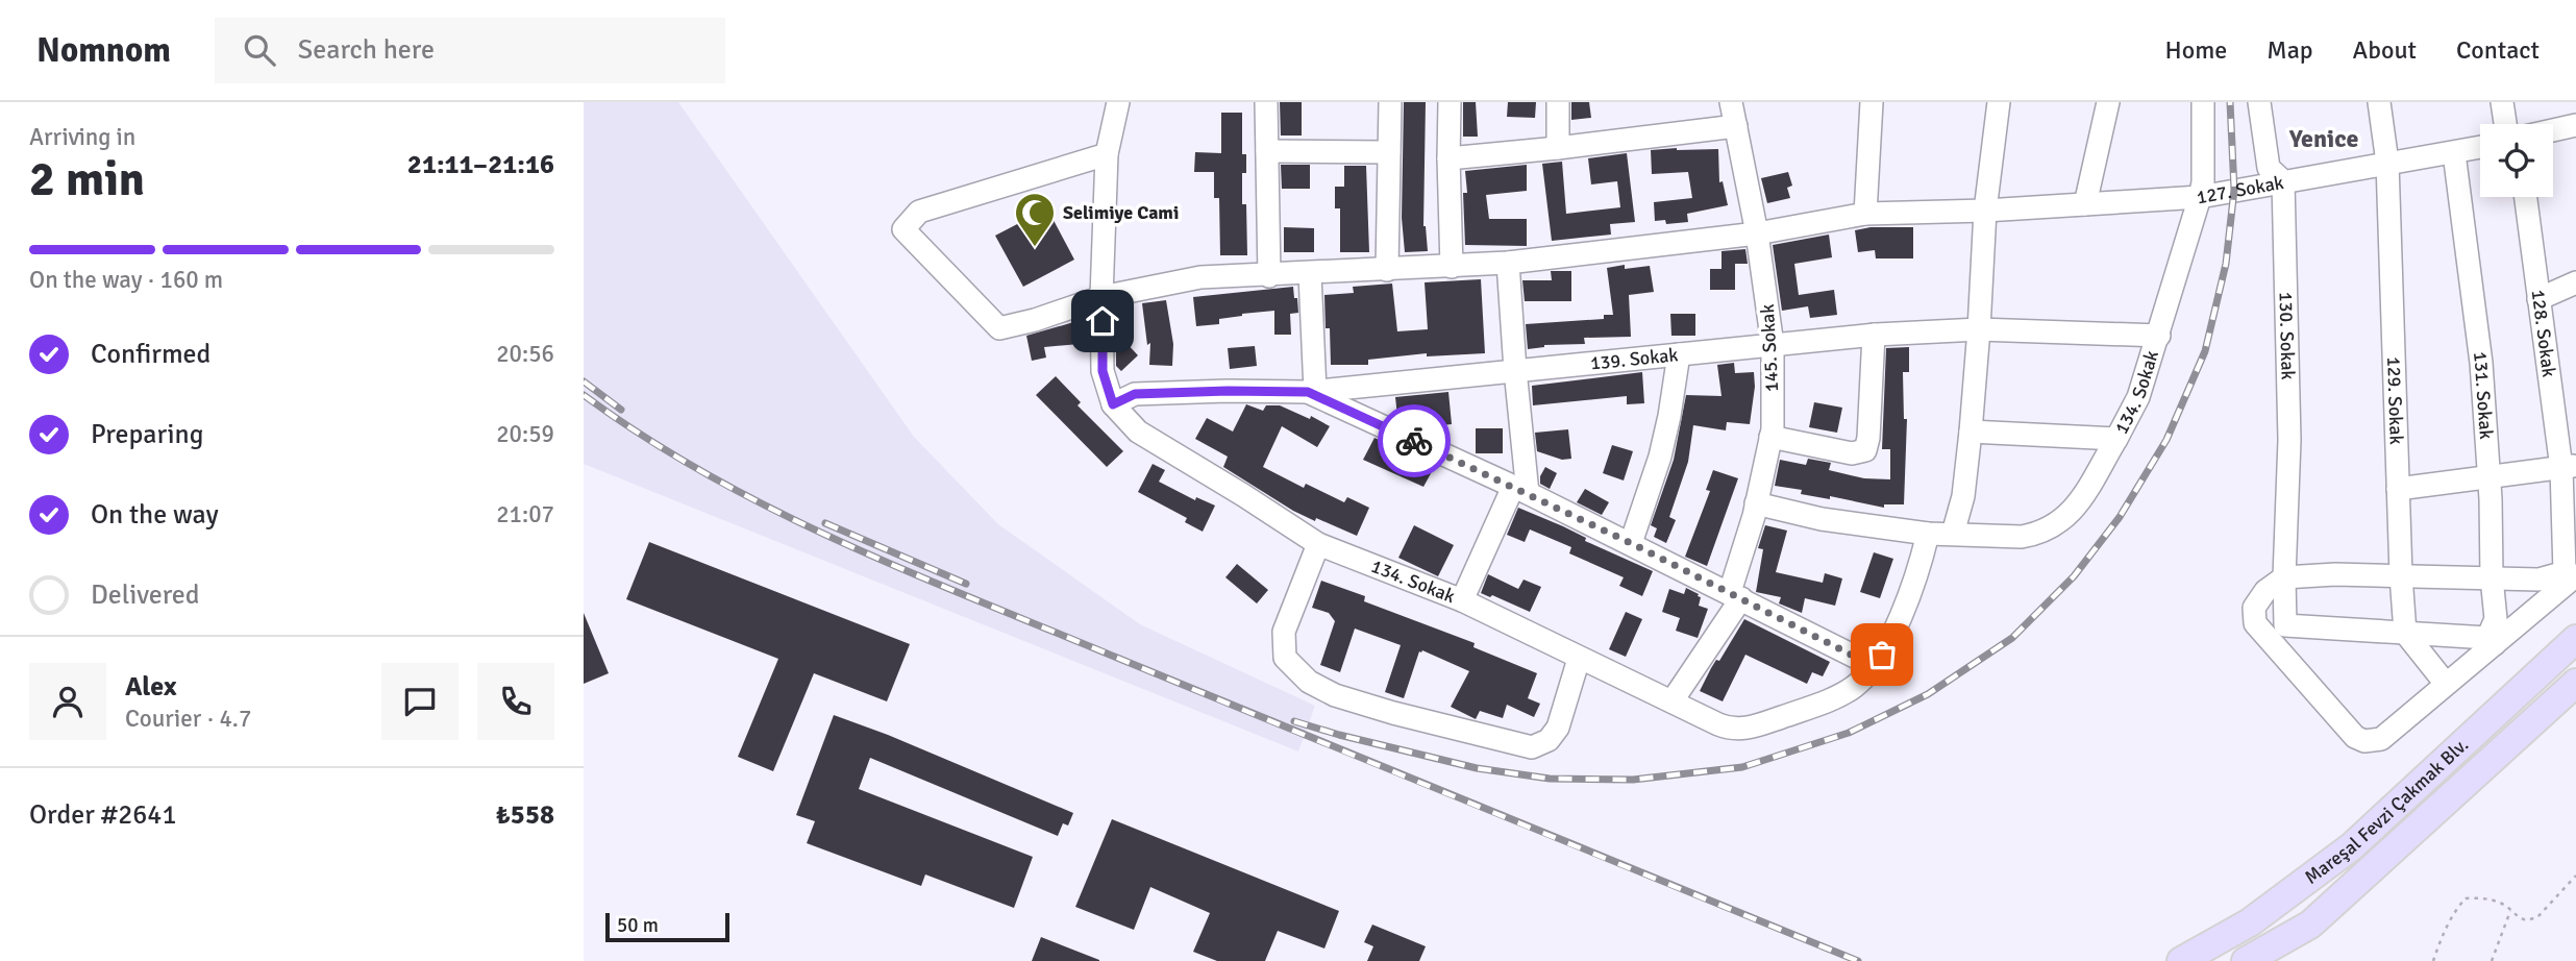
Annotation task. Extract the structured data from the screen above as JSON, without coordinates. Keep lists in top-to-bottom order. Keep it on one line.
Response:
{"streets":{"main road":["Mareşal Fevzi Çakmak Blv."],"street":["127. Sokak","128. Sokak","130. Sokak","145. Sokak","139. Sokak","134. Sokak","131. Sokak","129. Sokak"]},"crossings":[["127. Sokak","130. Sokak"],["127. Sokak","145. Sokak"],["127. Sokak","134. Sokak"],["127. Sokak","131. Sokak"],["127. Sokak","129. Sokak"],["145. Sokak","139. Sokak"],["145. Sokak","134. Sokak"],["139. Sokak","134. Sokak"]],"districts":["Yenice"],"places":{"mosque":["Selimiye Cami"]},"scale_bar":"50 m","page":{"header":"Nomnom","search":"Search here","nav":["Home","Map","About","Contact"],"heading":["2 min","Arriving in","21:11–21:16"],"panel":["Alex","Courier · 4.7","Order #2641","₺558"],"bar":"On the way · 160 m","list":[["Confirmed","20:56"],["Preparing","20:59"],["On the way","21:07"],"Delivered"],"scale":"50 m"}}
